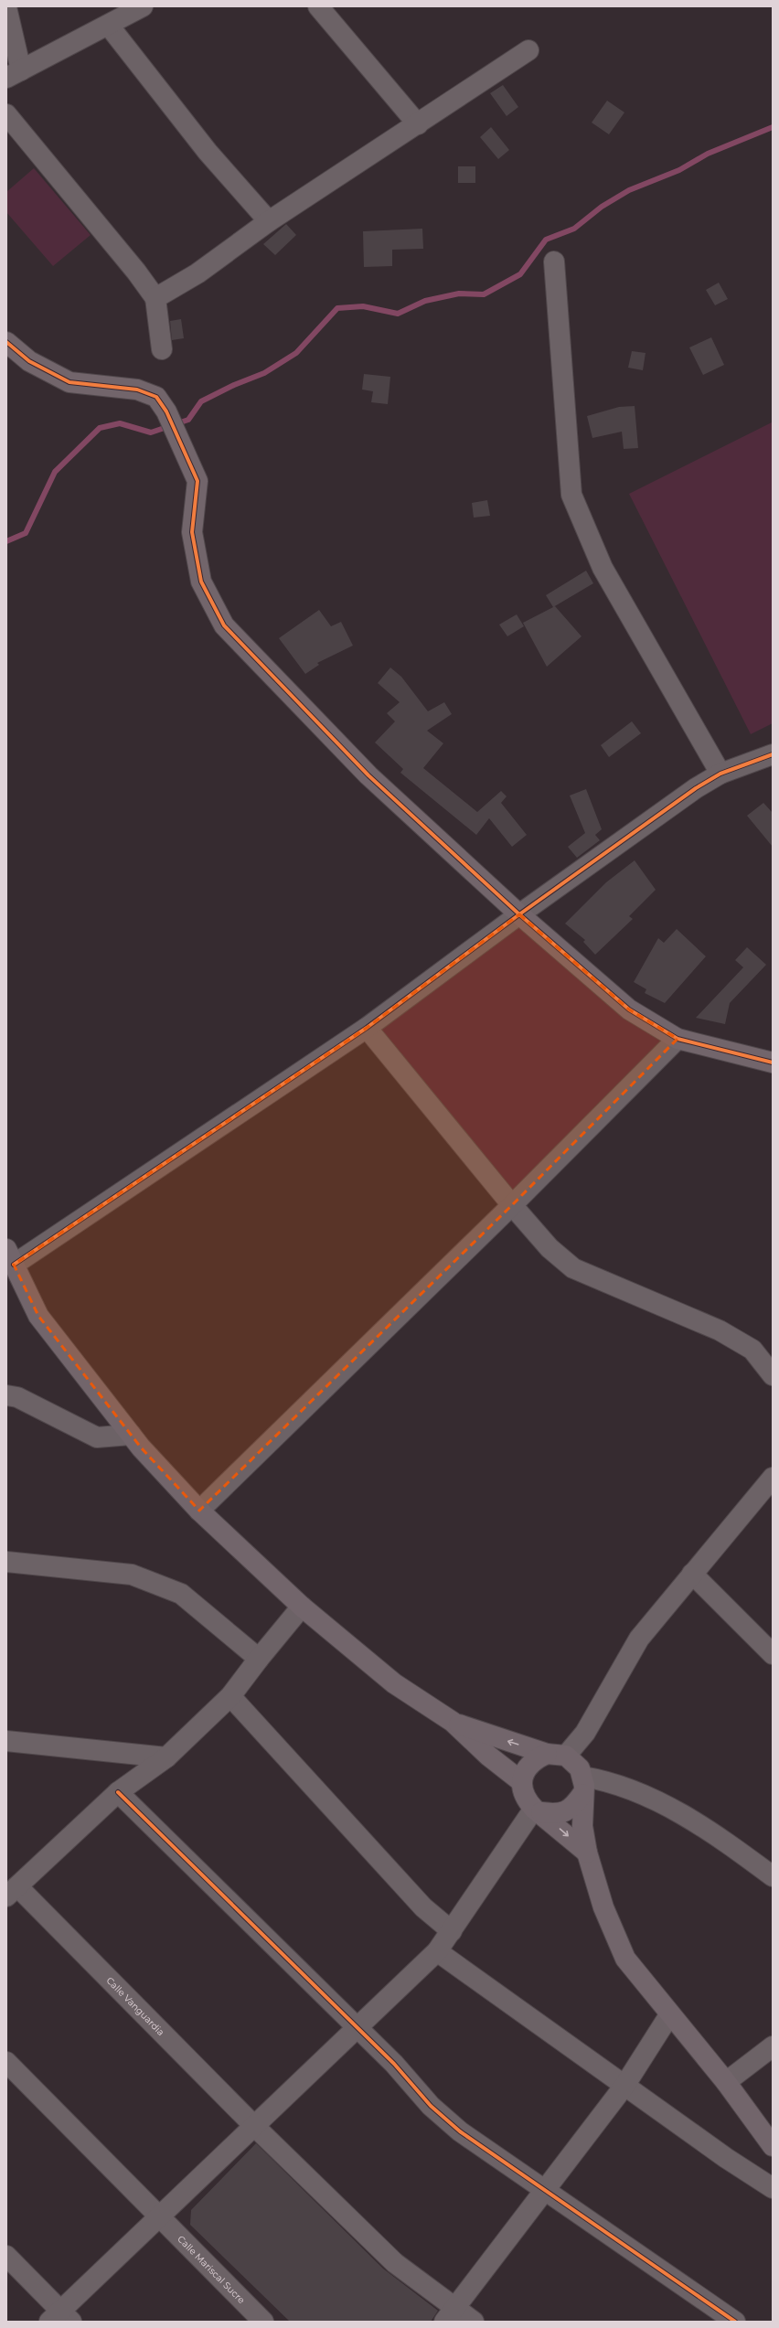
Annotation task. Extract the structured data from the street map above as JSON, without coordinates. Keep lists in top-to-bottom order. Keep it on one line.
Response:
{"streets":{"street":["Calle Vanguardia","Calle Mariscal Sucre"]}}
